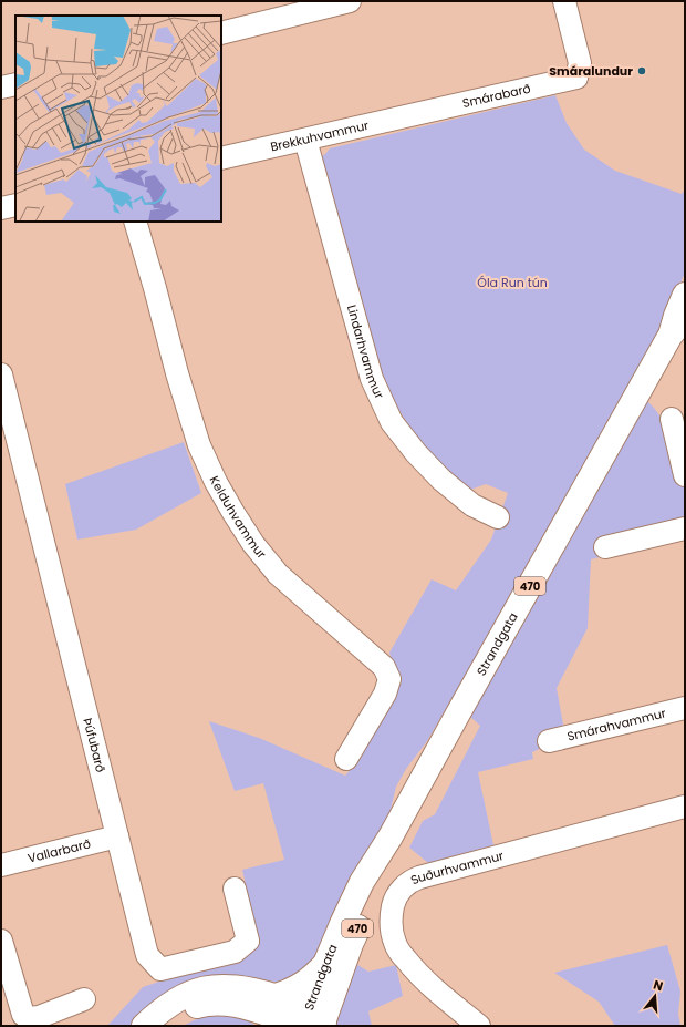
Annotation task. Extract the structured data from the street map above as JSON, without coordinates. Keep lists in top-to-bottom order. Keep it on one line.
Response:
{"streets":{"main road":["470","Strandgata"],"street":["Smárabarð","Brekkuhvammur","Lindarhvammur","Kelduhvammur","Smárahvammur","Þúfubarð","Vallarbarð","Suðurhvammur"]},"crossings":[["Smárabarð","Brekkuhvammur"],["Brekkuhvammur","Lindarhvammur"],["Þúfubarð","Vallarbarð"]],"parks":["Óla Run tún"],"places":["Smáralundur"],"north":"top"}
